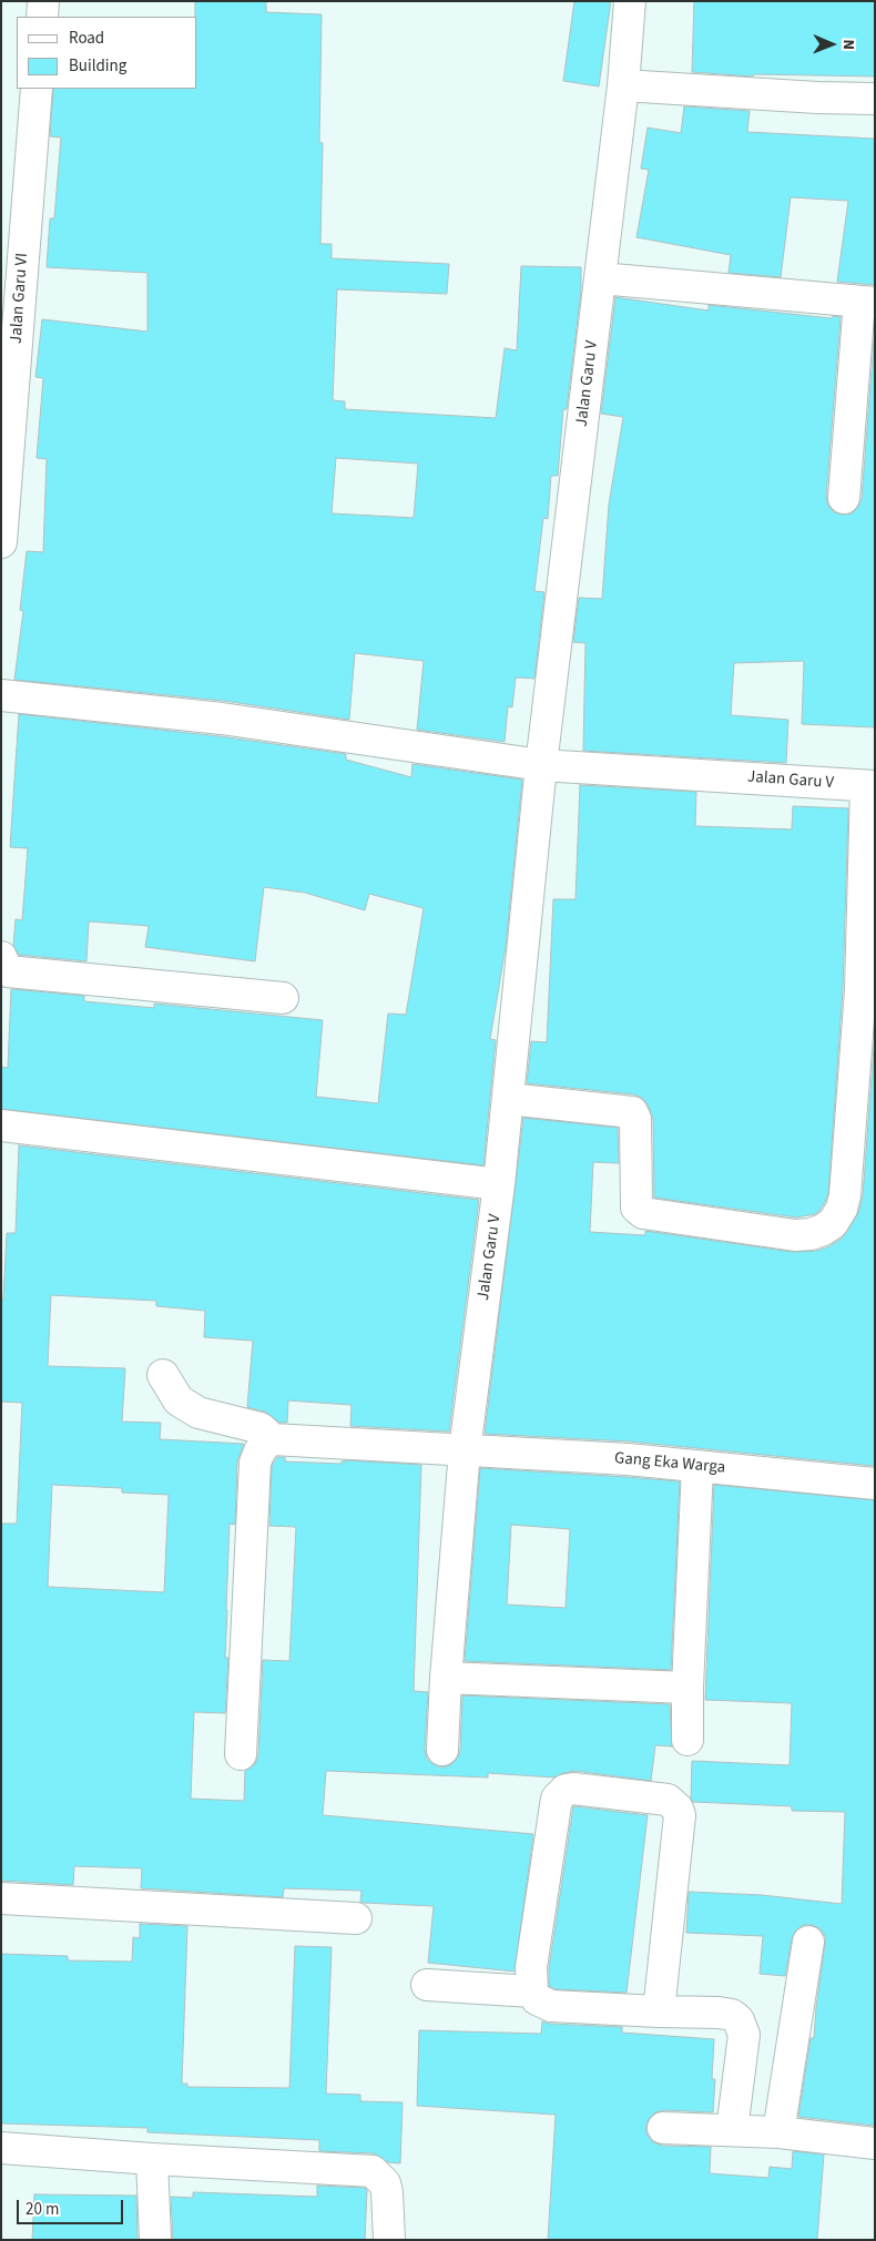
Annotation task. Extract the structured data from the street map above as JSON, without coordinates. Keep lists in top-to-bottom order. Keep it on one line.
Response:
{"streets":{"street":["Jalan Garu VI","Jalan Garu V","Gang Eka Warga"]},"crossings":[["Jalan Garu V","Gang Eka Warga"]],"legend":["Road","Building"],"scale_bar":"20 m","north":"right"}
